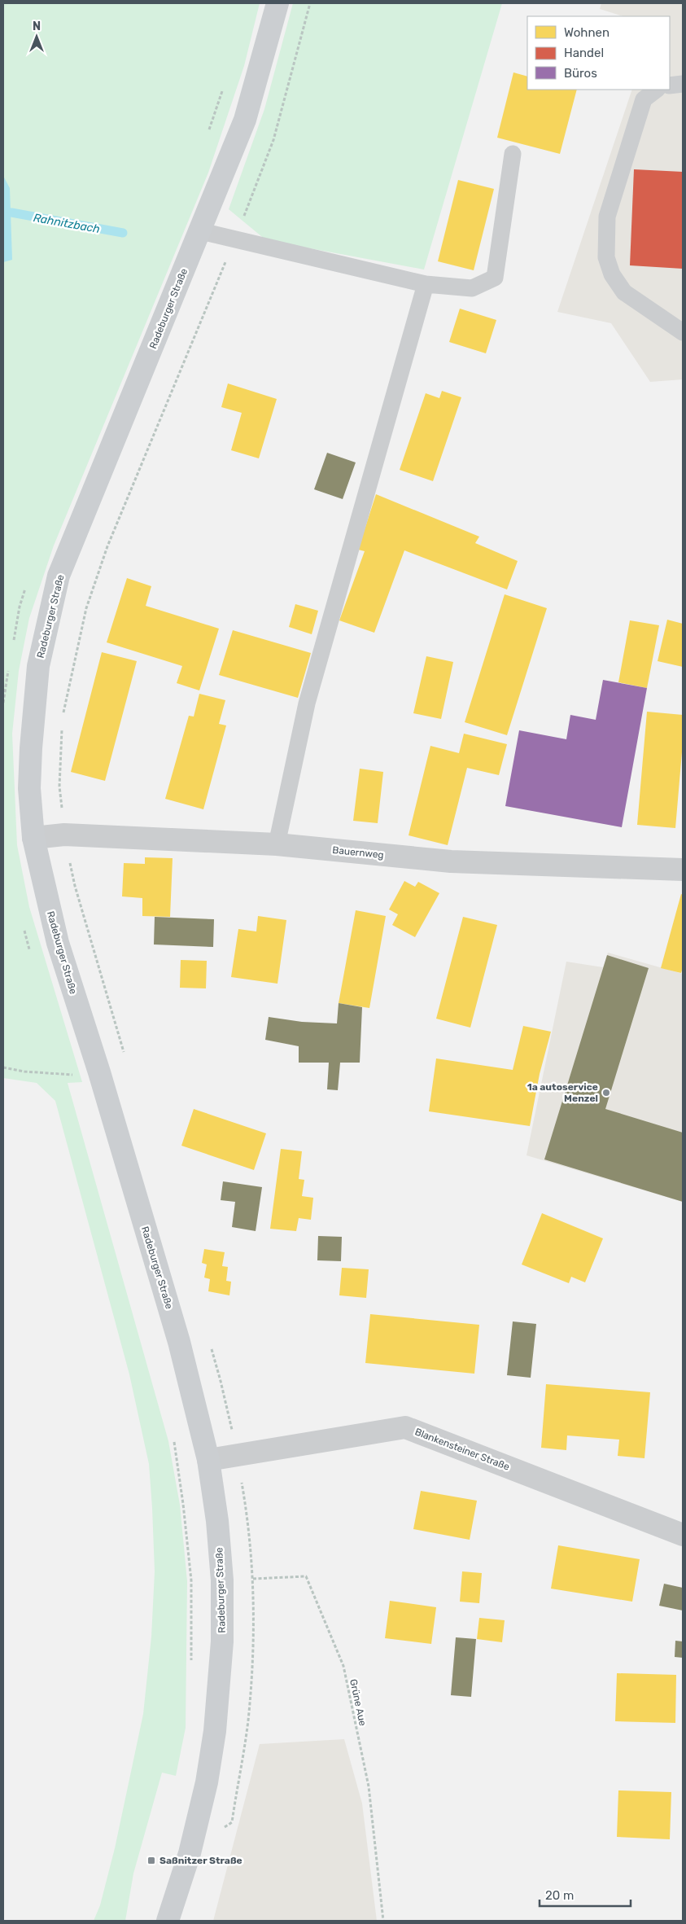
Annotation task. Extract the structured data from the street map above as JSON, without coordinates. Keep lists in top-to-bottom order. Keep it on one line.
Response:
{"streets":{"main road":["Radeburger Straße"],"street":["Bauernweg","Blankensteiner Straße"],"path":["Grüne Aue"]},"crossings":[["Radeburger Straße","Bauernweg"],["Radeburger Straße","Blankensteiner Straße"],["Radeburger Straße","Grüne Aue"]],"water":["Rahnitzbach"],"places":{"other":["1a autoservice Menzel"],"transit":["Saßnitzer Straße"]},"legend":["Wohnen","Handel","Büros"],"scale_bar":"20 m","north":"top"}
